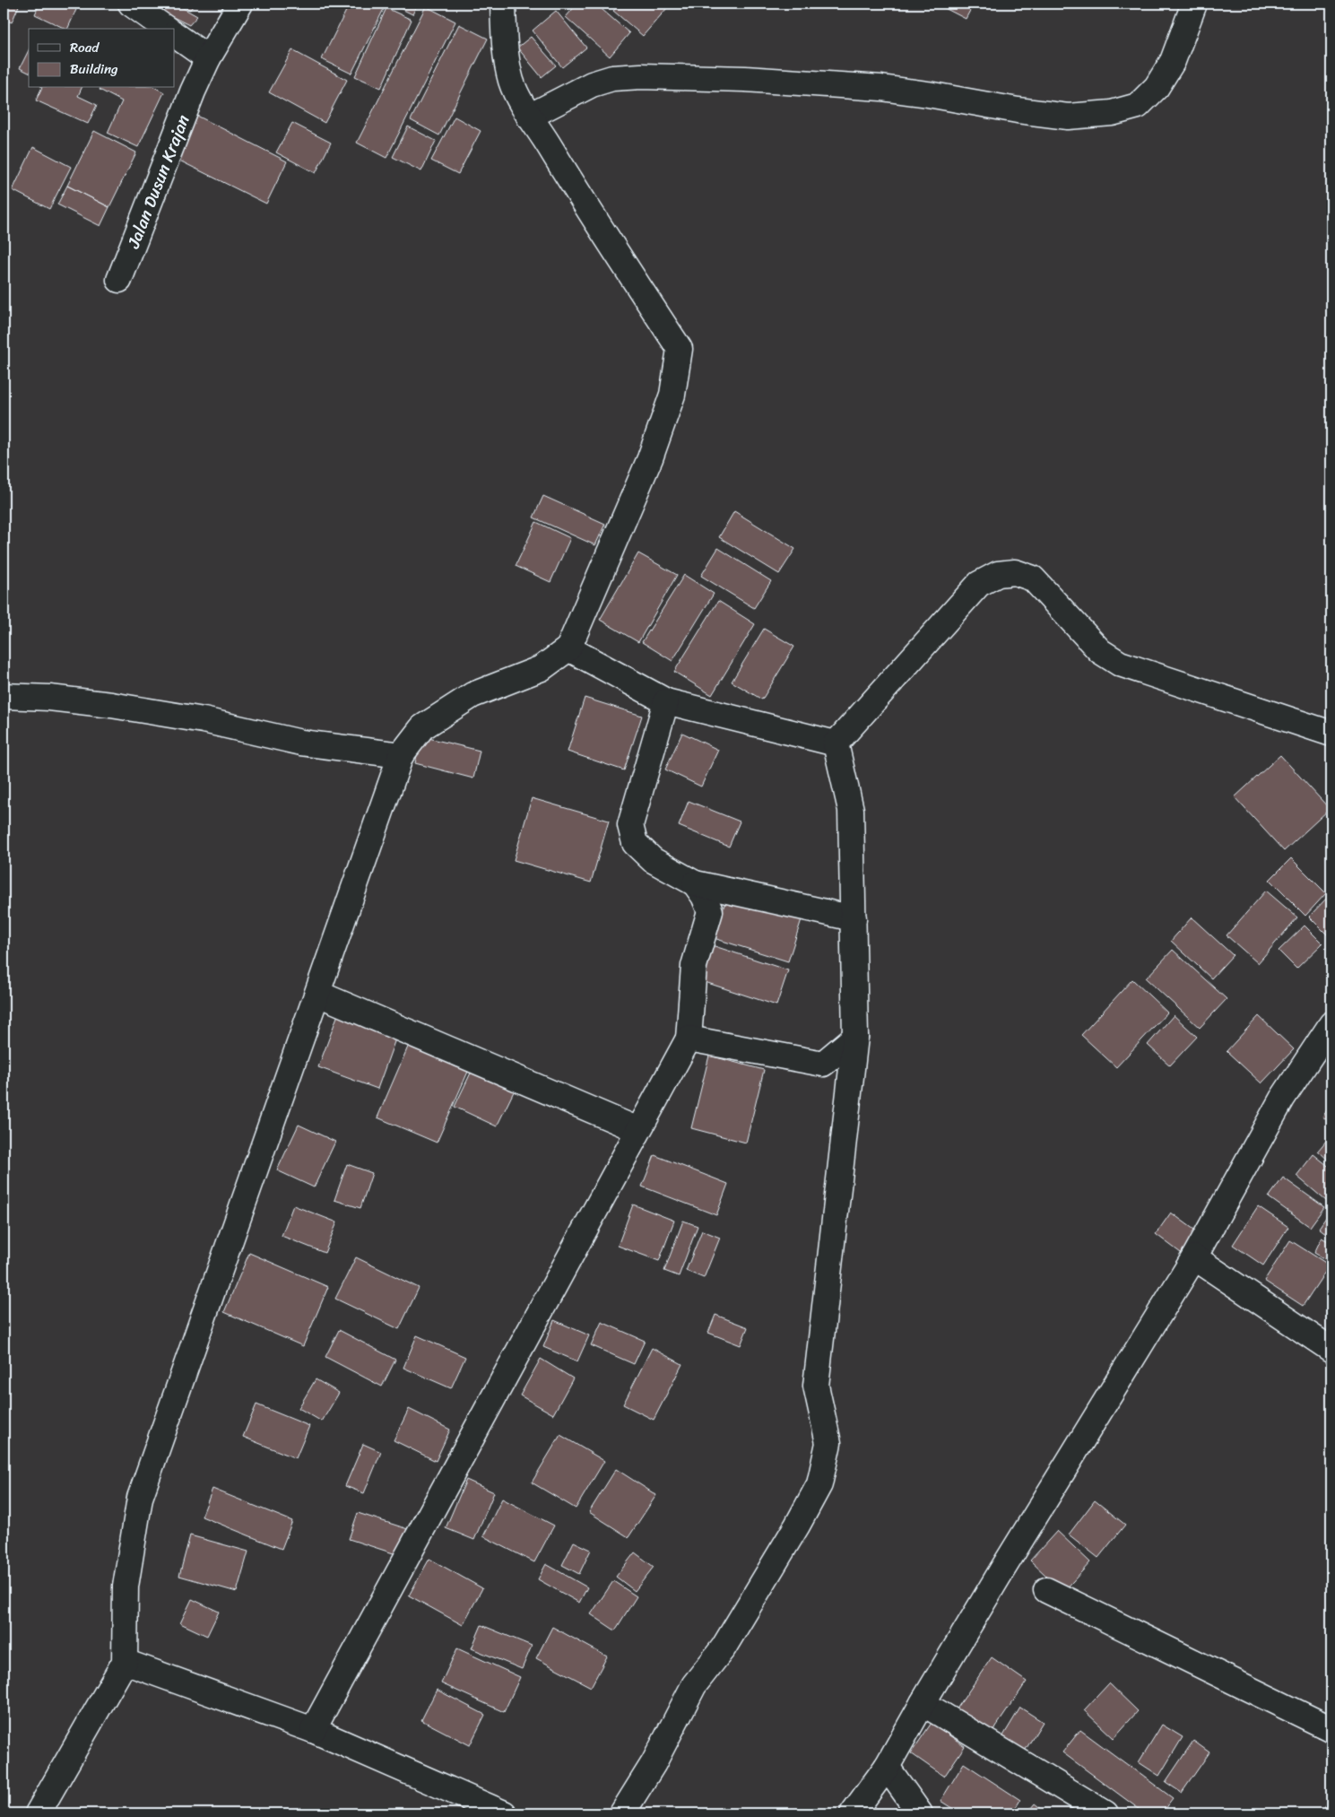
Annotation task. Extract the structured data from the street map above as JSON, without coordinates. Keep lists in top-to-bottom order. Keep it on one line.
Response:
{"streets":{"street":["Jalan Dusun Krajan"]},"legend":["Road","Building"]}
